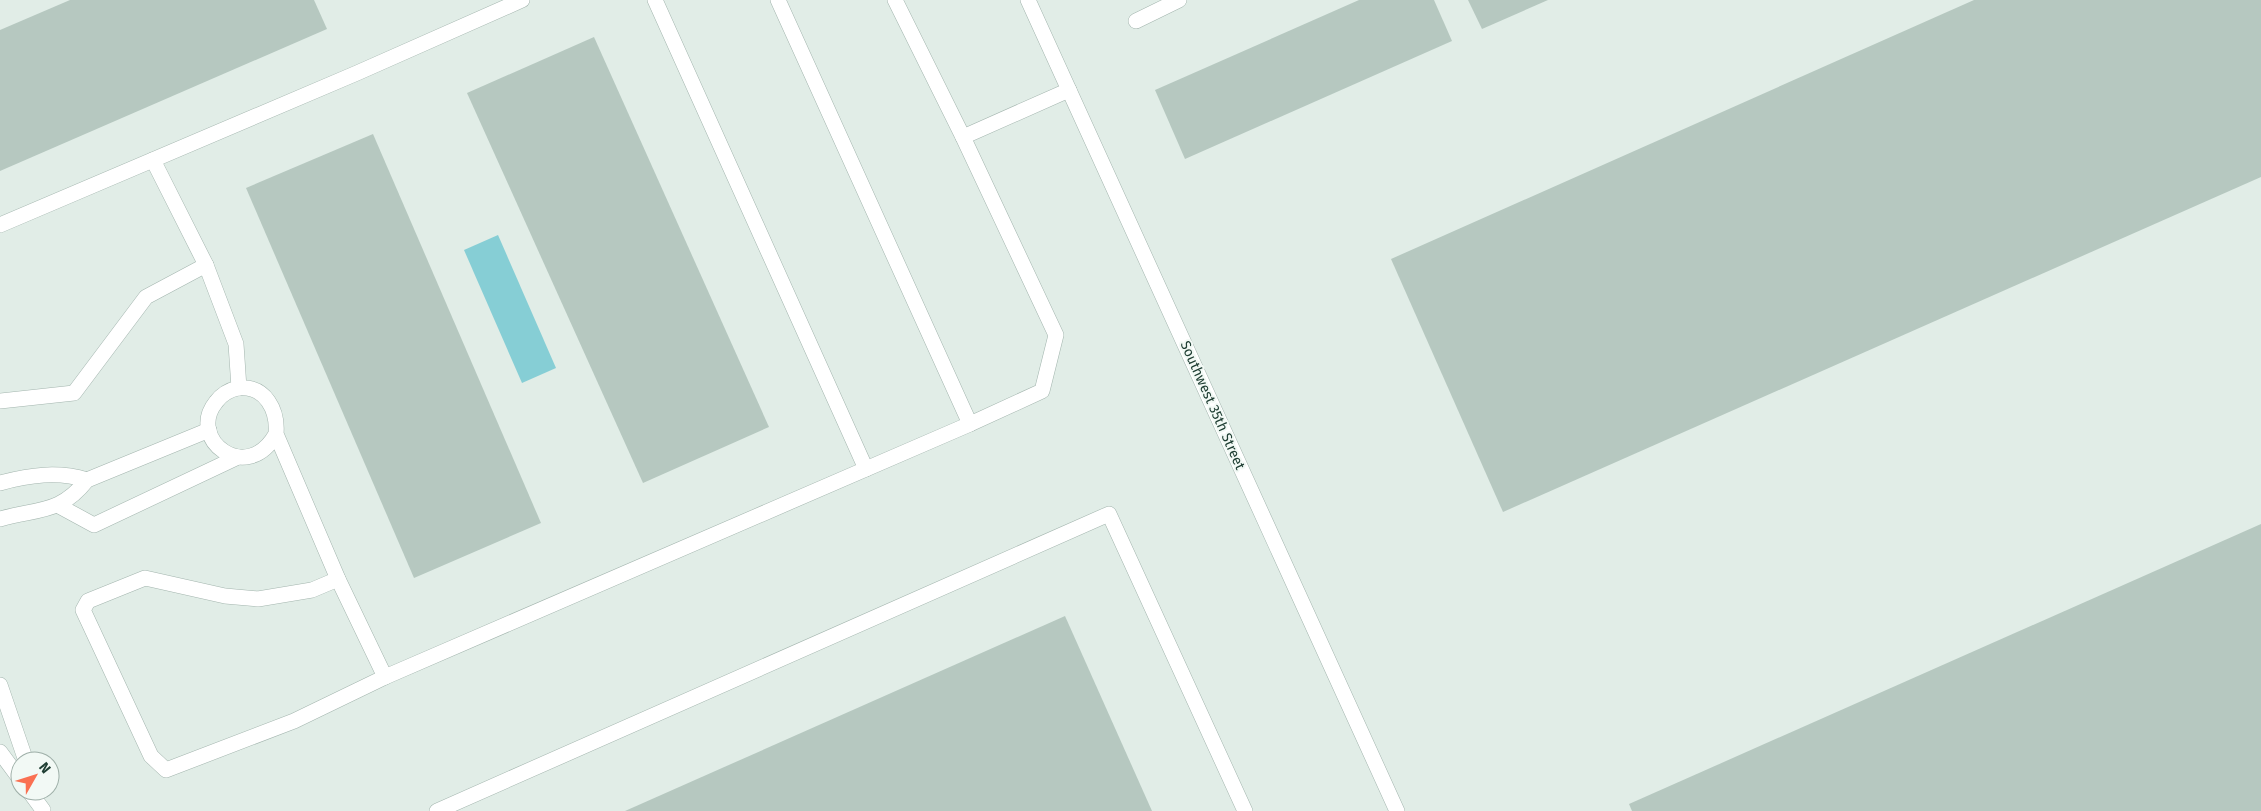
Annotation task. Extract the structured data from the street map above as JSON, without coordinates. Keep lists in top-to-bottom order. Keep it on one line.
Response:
{"streets":{"street":["Southwest 35th Street"]},"north":"top right"}
